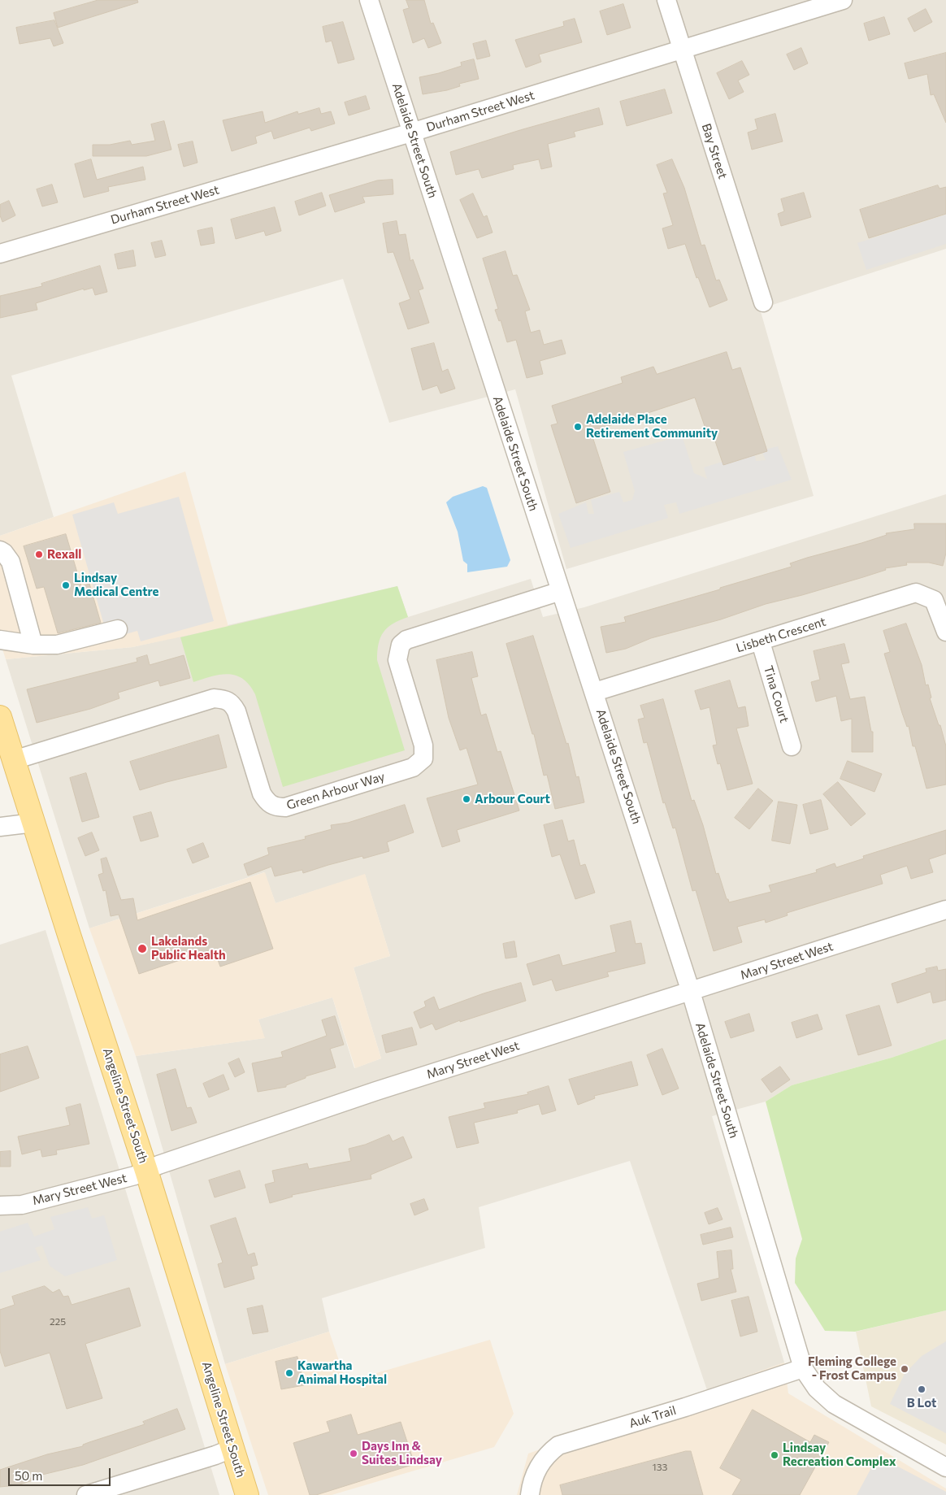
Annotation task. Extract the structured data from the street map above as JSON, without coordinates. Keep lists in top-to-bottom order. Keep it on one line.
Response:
{"streets":{"main road":["Angeline Street South"],"street":["Durham Street West","Adelaide Street South","Bay Street","Lisbeth Crescent","Tina Court","Green Arbour Way","Mary Street West","Auk Trail"]},"crossings":[["Durham Street West","Adelaide Street South"],["Durham Street West","Bay Street"],["Adelaide Street South","Lisbeth Crescent"],["Adelaide Street South","Green Arbour Way"],["Adelaide Street South","Mary Street West"],["Adelaide Street South","Auk Trail"],["Lisbeth Crescent","Tina Court"],["Green Arbour Way","Angeline Street South"],["Mary Street West","Angeline Street South"]],"places":["Adelaide Place Retirement Community","Rexall","Lindsay Medical Centre","Arbour Court","Lakelands Public Health","Fleming College - Frost Campus","Kawartha Animal Hospital","B Lot","Days Inn & Suites Lindsay","Lindsay Recreation Complex"],"house_numbers":["225","133"],"scale_bar":"50 m"}
